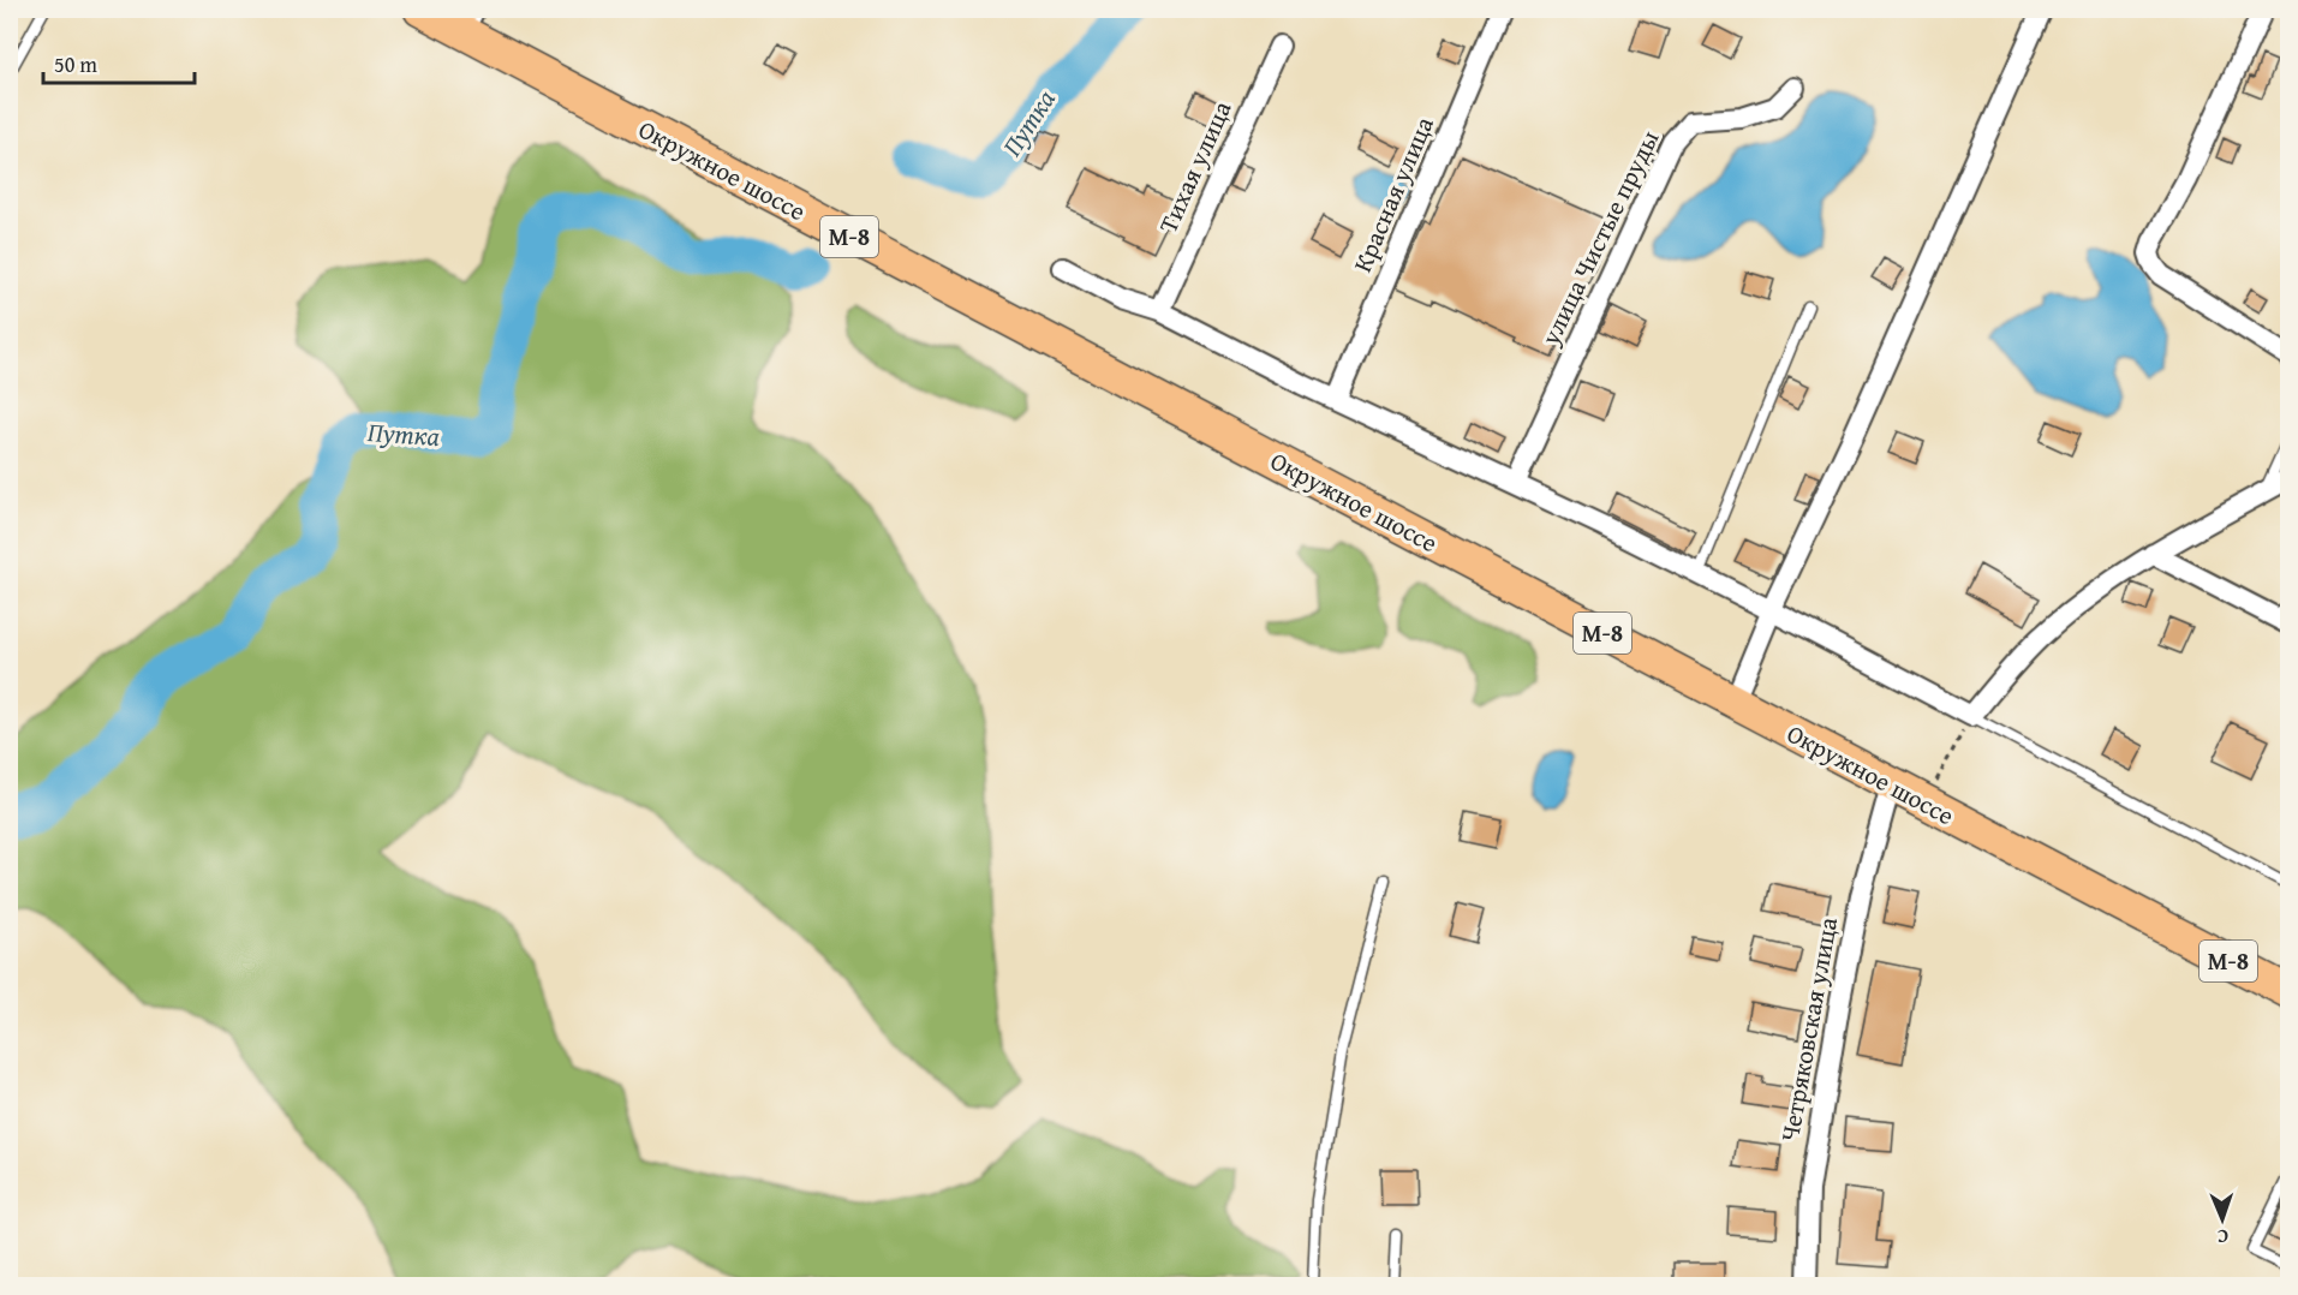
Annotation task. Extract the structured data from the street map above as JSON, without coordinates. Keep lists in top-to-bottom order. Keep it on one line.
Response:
{"streets":{"main road":["Окружное шоссе","М-8"],"street":["Тихая улица","Красная улица","улица Чистые пруды","Четряковская улица"]},"crossings":[["Окружное шоссе","Четряковская улица"]],"water":["Путка"],"scale_bar":"50 m","north":"bottom"}
